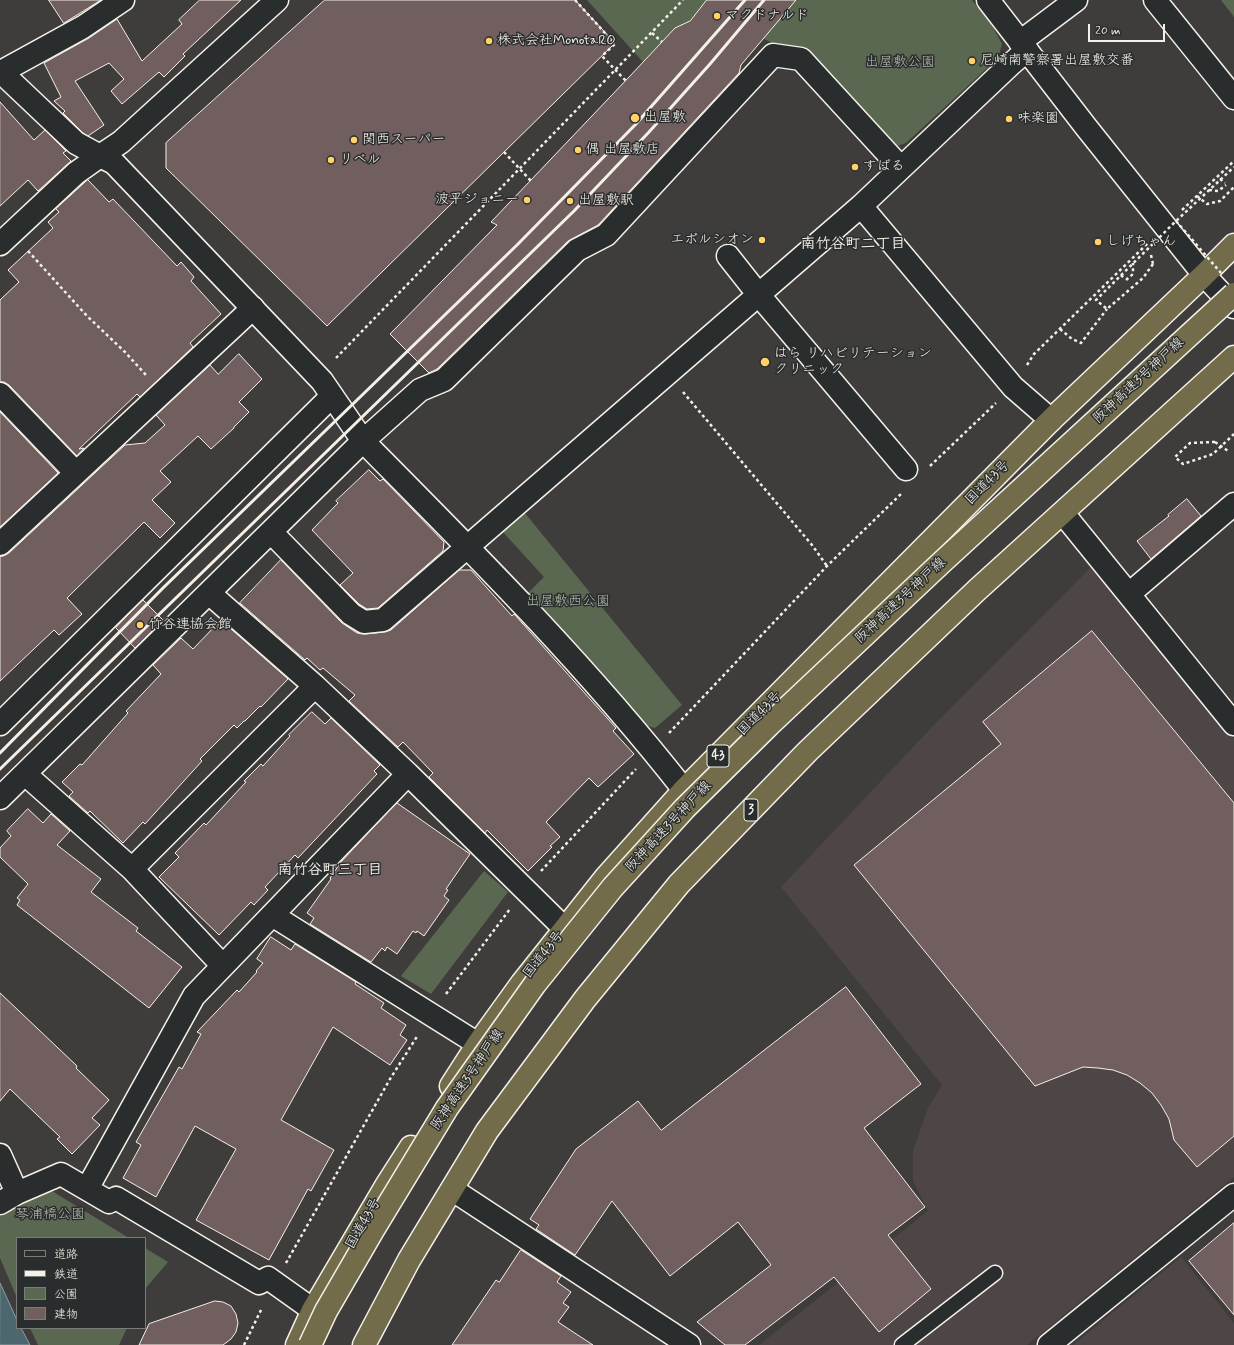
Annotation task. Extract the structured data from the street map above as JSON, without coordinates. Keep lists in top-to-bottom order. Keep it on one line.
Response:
{"streets":{"highway":["阪神高速3号神戸線","国道43号","43","3"]},"crossings":[["阪神高速3号神戸線","国道43号"]],"districts":["南竹谷町二丁目","南竹谷町三丁目"],"parks":["出屋敷公園","出屋敷西公園","琴浦橋公園"],"places":["マクドナルド","株式会社MonotaRO","尼崎南警察署出屋敷交番","出屋敷","味楽園","関西スーパー","偶 出屋敷店","リベル","すばる","波平ジョニー","出屋敷駅","エボルシオン","しげちゃん","はら リハビリテーション クリニック","竹谷連協会館"],"legend":["道路","鉄道","公園","建物"],"scale_bar":"20 m"}
